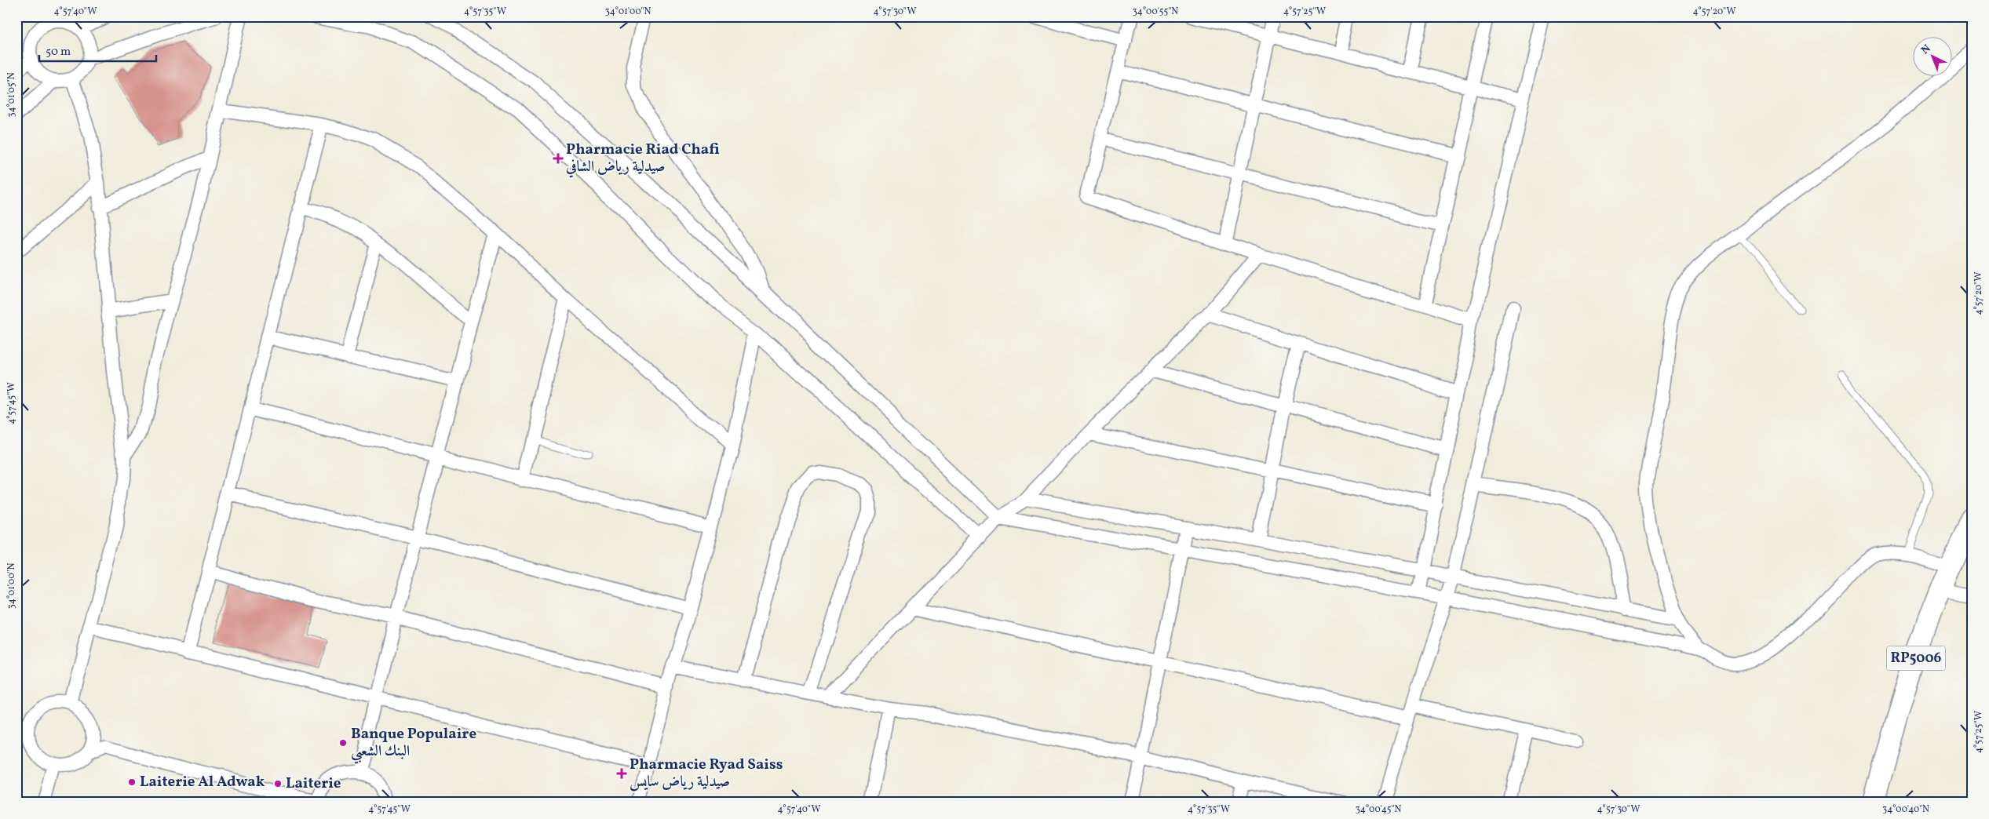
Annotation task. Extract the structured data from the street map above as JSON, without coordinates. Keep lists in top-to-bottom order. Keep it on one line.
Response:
{"streets":{"main road":["RP5006"]},"places":{"health":["Pharmacie Riad Chafi صيدلية رياض الشافي","Pharmacie Ryad Saiss صيدلية رياض سايس"],"other":["Banque Populaire البنك الشعبي","Laiterie Al Adwak","Laiterie"]},"scale_bar":"50 m","north":"top left","coordinates":["4°57'40\"W","4°57'35\"W","34°01'00\"N","4°57'30\"W","34°00'55\"N","4°57'25\"W","4°57'20\"W","34°01'05\"N","4°57'45\"W","34°00'45\"N","34°00'40\"N"]}
